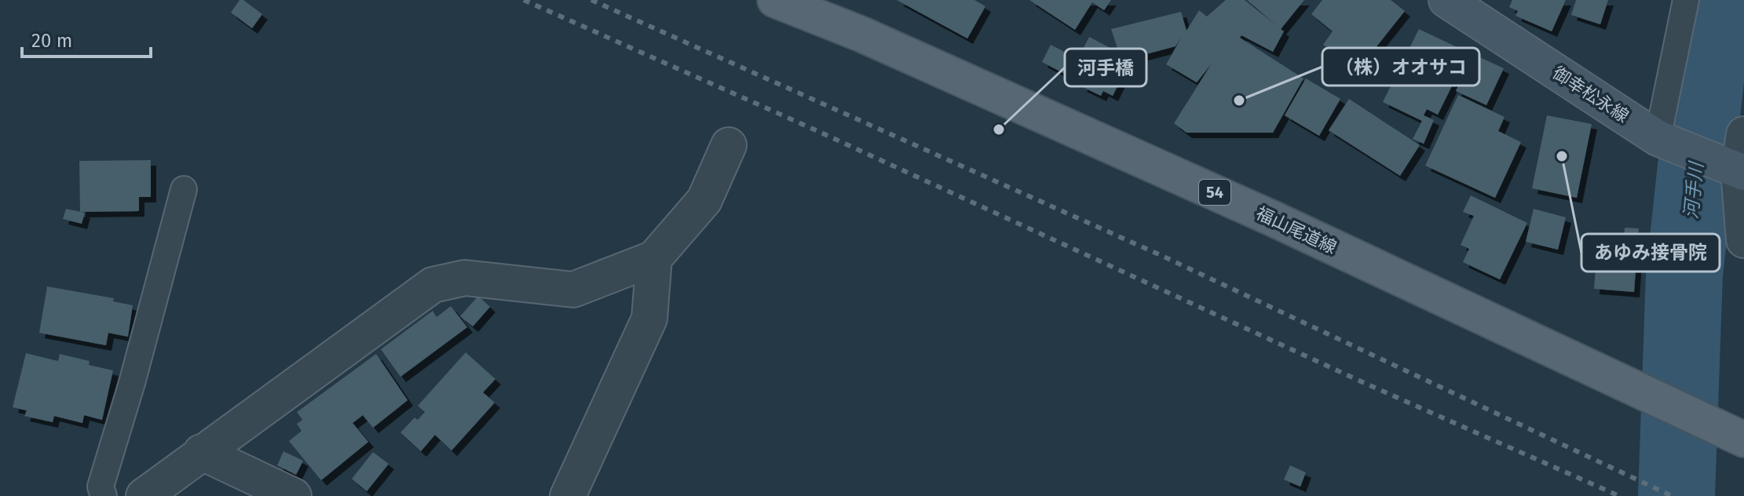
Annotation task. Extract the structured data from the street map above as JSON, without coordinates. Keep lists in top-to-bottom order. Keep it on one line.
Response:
{"streets":{"main road":["御幸松永線","54","福山尾道線"]},"water":["河手川"],"places":["（株）オオサコ","河手橋","あゆみ接骨院"],"scale_bar":"20 m"}
